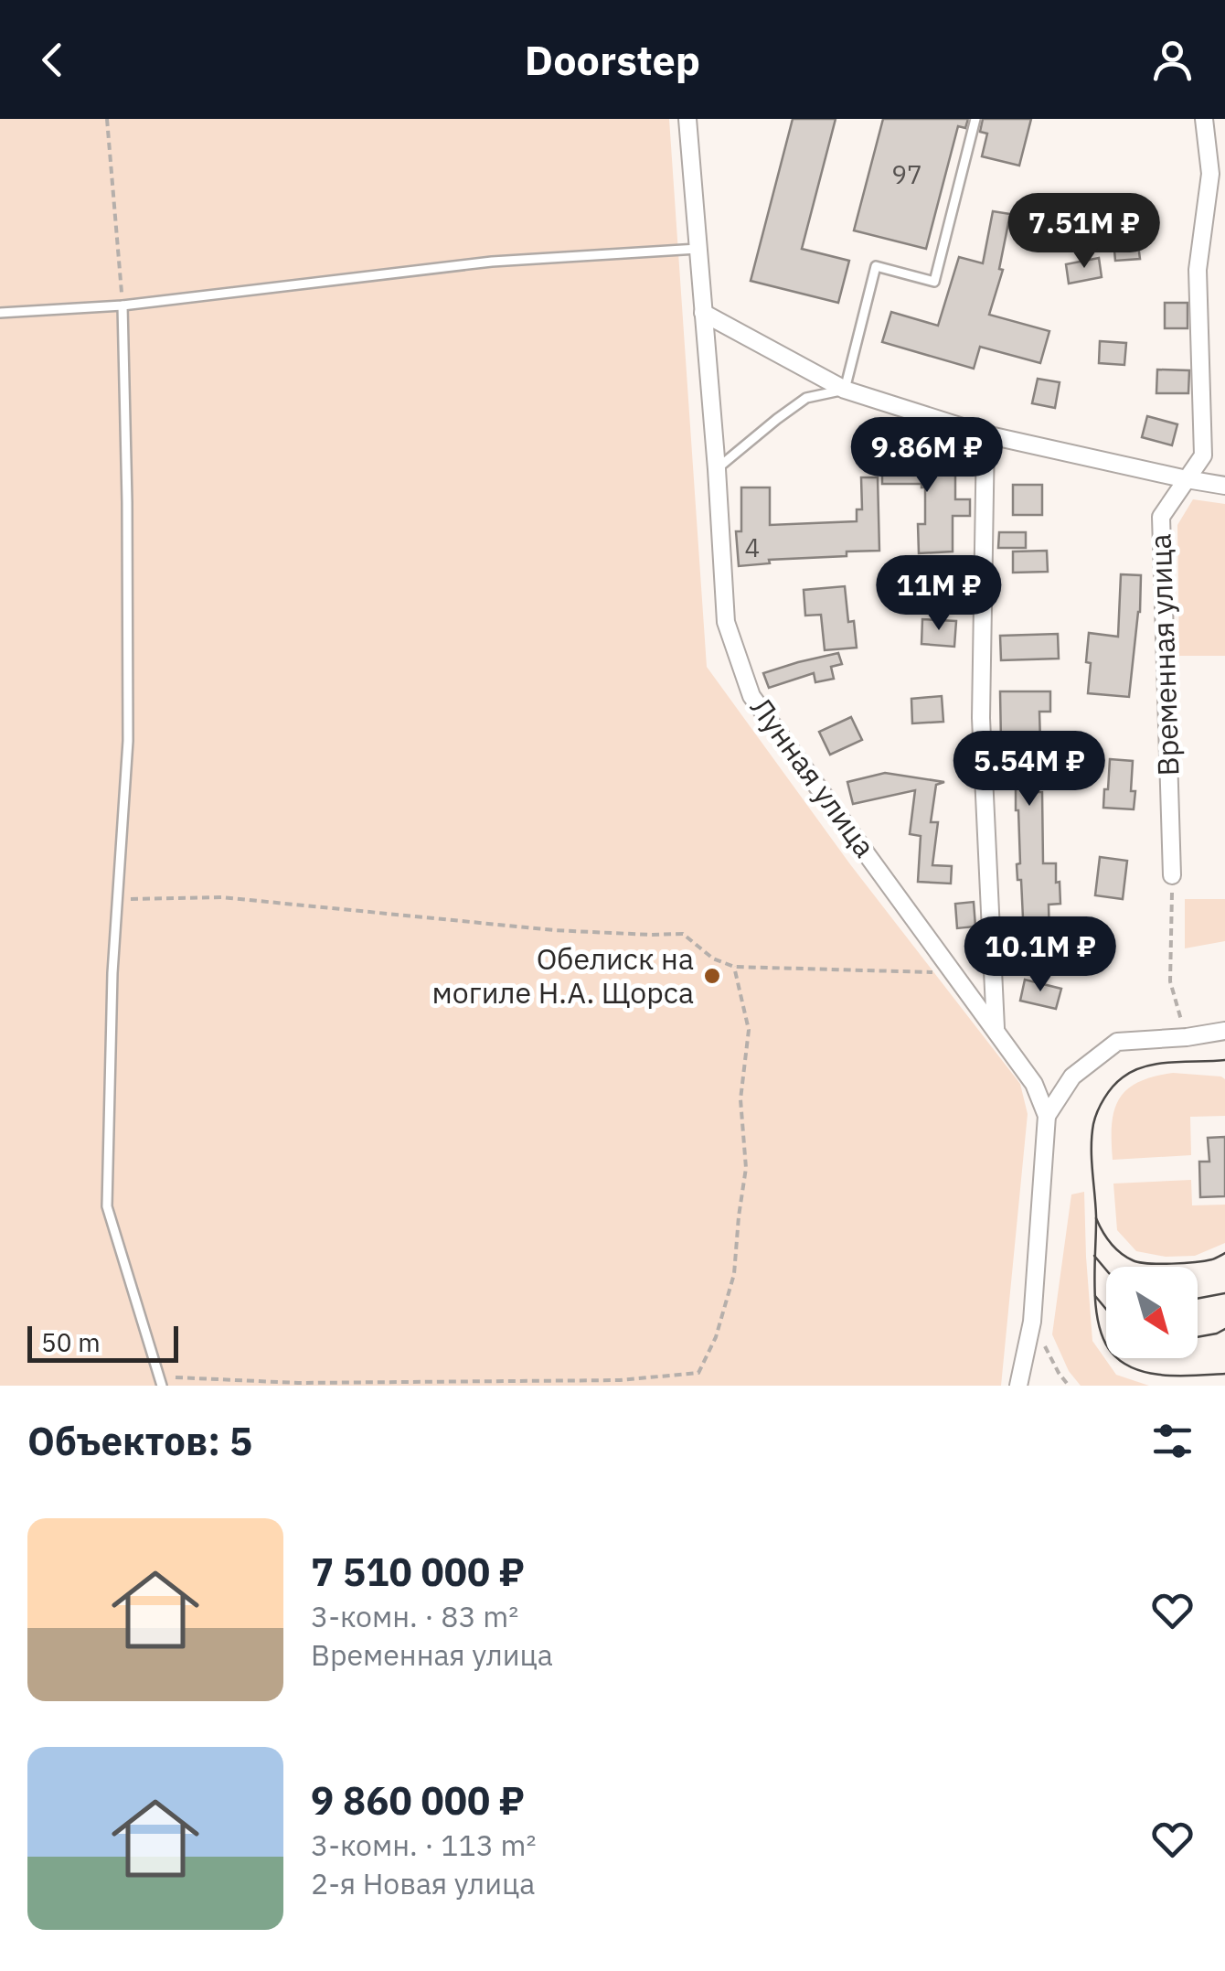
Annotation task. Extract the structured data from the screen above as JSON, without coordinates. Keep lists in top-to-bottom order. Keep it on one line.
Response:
{"streets":{"street":["Временная улица","Лунная улица"]},"places":["Обелиск на могиле Н.А. Щорса"],"house_numbers":["97","4"],"scale_bar":"50 m","north":"bottom right","page":{"header":"Doorstep","price":["7.51M ₽","9.86M ₽","11M ₽","5.54M ₽","10.1M ₽"],"scale":"50 m","heading":"Объектов: 5","list":[{"name":"7 510 000 ₽","note":"3-комн. · 83 m² · Временная улица"},{"name":"9 860 000 ₽","note":"3-комн. · 113 m² · 2-я Новая улица"}]}}
